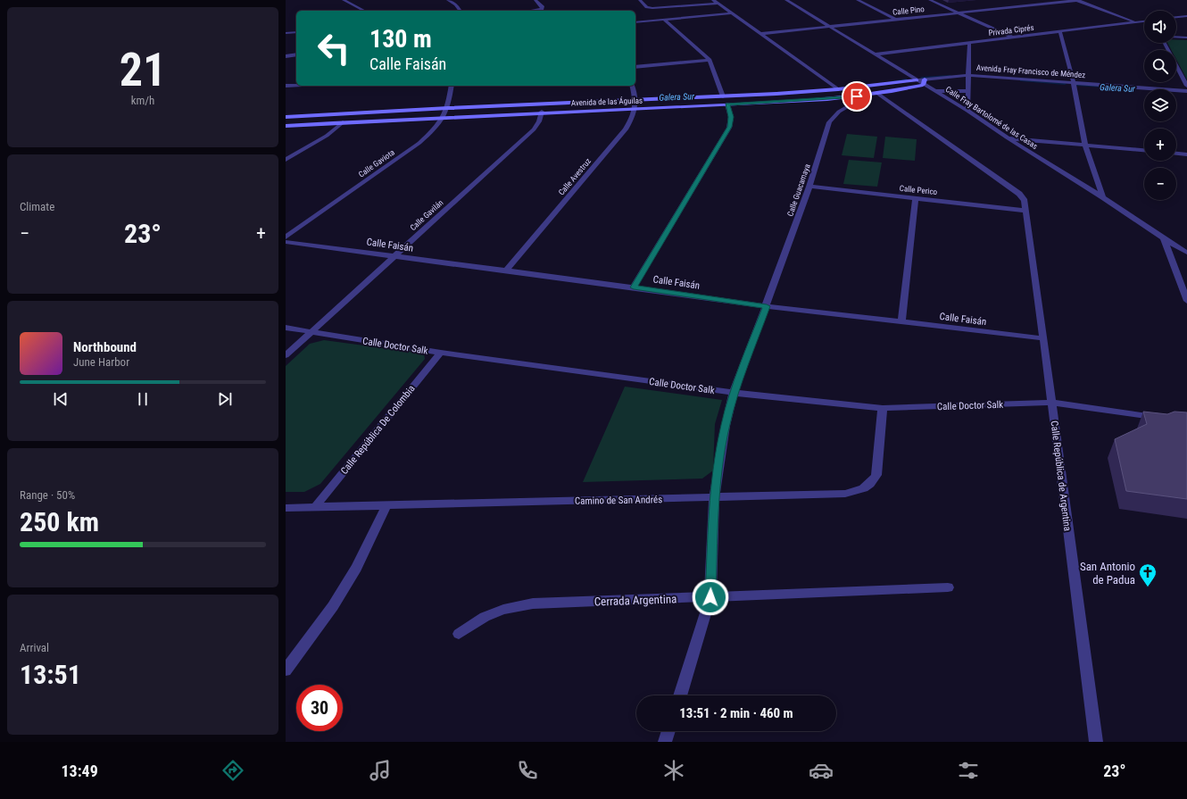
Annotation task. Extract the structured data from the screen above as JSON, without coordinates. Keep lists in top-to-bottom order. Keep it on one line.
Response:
{"streets":{"street":["Calle Pino","Privada Ciprés","Avenida Fray Francisco de Méndez","Avenida de las Águilas","Calle Fray Bartolomé de las Casas","Calle Gaviota","Calle Avestruz","Calle Guacamaya","Calle Perico","Calle Gavilán","Calle Faisán","Calle Doctor Salk","Calle República De Colombia","Calle República de Argentina","Camino de San Andrés","Cerrada Argentina"]},"crossings":[["Calle Pino","Calle Fray Bartolomé de las Casas"],["Privada Ciprés","Calle Fray Bartolomé de las Casas"],["Avenida Fray Francisco de Méndez","Avenida de las Águilas"],["Avenida Fray Francisco de Méndez","Calle Fray Bartolomé de las Casas"],["Avenida de las Águilas","Calle Fray Bartolomé de las Casas"],["Avenida de las Águilas","Calle Gaviota"],["Avenida de las Águilas","Calle Avestruz"],["Avenida de las Águilas","Calle Guacamaya"],["Avenida de las Águilas","Calle Gavilán"],["Avenida de las Águilas","Calle República de Argentina"],["Calle Avestruz","Calle Faisán"],["Calle Guacamaya","Calle Perico"],["Calle Guacamaya","Calle Faisán"],["Calle Guacamaya","Calle Doctor Salk"],["Calle Guacamaya","Camino de San Andrés"],["Calle Guacamaya","Cerrada Argentina"],["Calle Perico","Calle República de Argentina"],["Calle Gavilán","Calle Faisán"],["Calle Gavilán","Calle Doctor Salk"],["Calle Faisán","Calle República de Argentina"],["Calle Doctor Salk","Calle República De Colombia"],["Calle Doctor Salk","Calle República de Argentina"],["Calle Doctor Salk","Camino de San Andrés"],["Calle República De Colombia","Camino de San Andrés"]],"water":["Galera Sur"],"places":{"church":["San Antonio de Padua"]},"page":{"tile":[["21","km/h"],"Climate",["Range · 50%","250 km"],["Arrival","13:51"]],"map_buttons":["+","−"],"turn":["130 m","Calle Faisán"],"heat":["−","23°","+"],"song":["Northbound","June Harbor"],"limit":"30","trip":"13:51 · 2 min · 460 m","tabs":["13:49","23°"]}}
